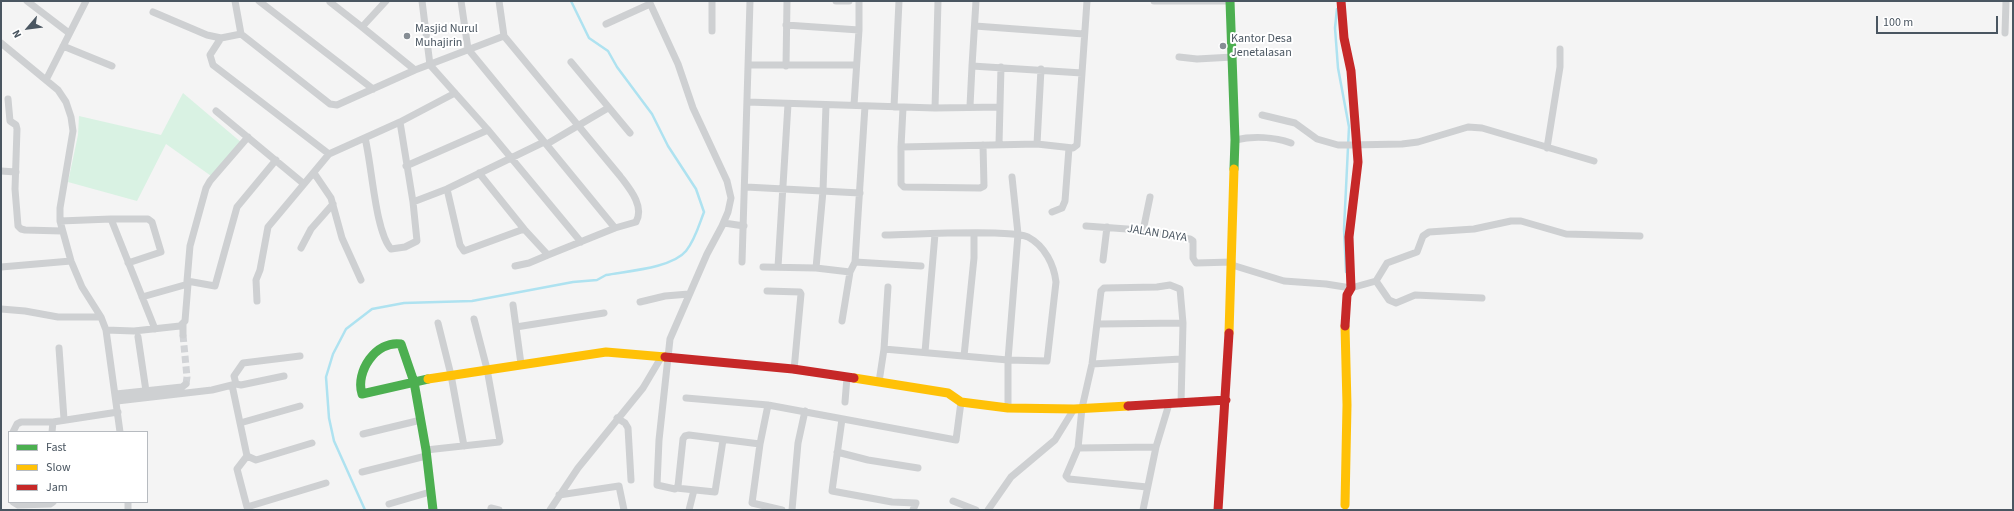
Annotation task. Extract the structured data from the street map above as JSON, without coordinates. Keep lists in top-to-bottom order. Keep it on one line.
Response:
{"streets":{"street":["JALAN DAYA"]},"places":["Masjid Nurul Muhajirin","Kantor Desa Jenetalasan"],"legend":["Fast","Slow","Jam"],"scale_bar":"100 m","north":"bottom left"}
